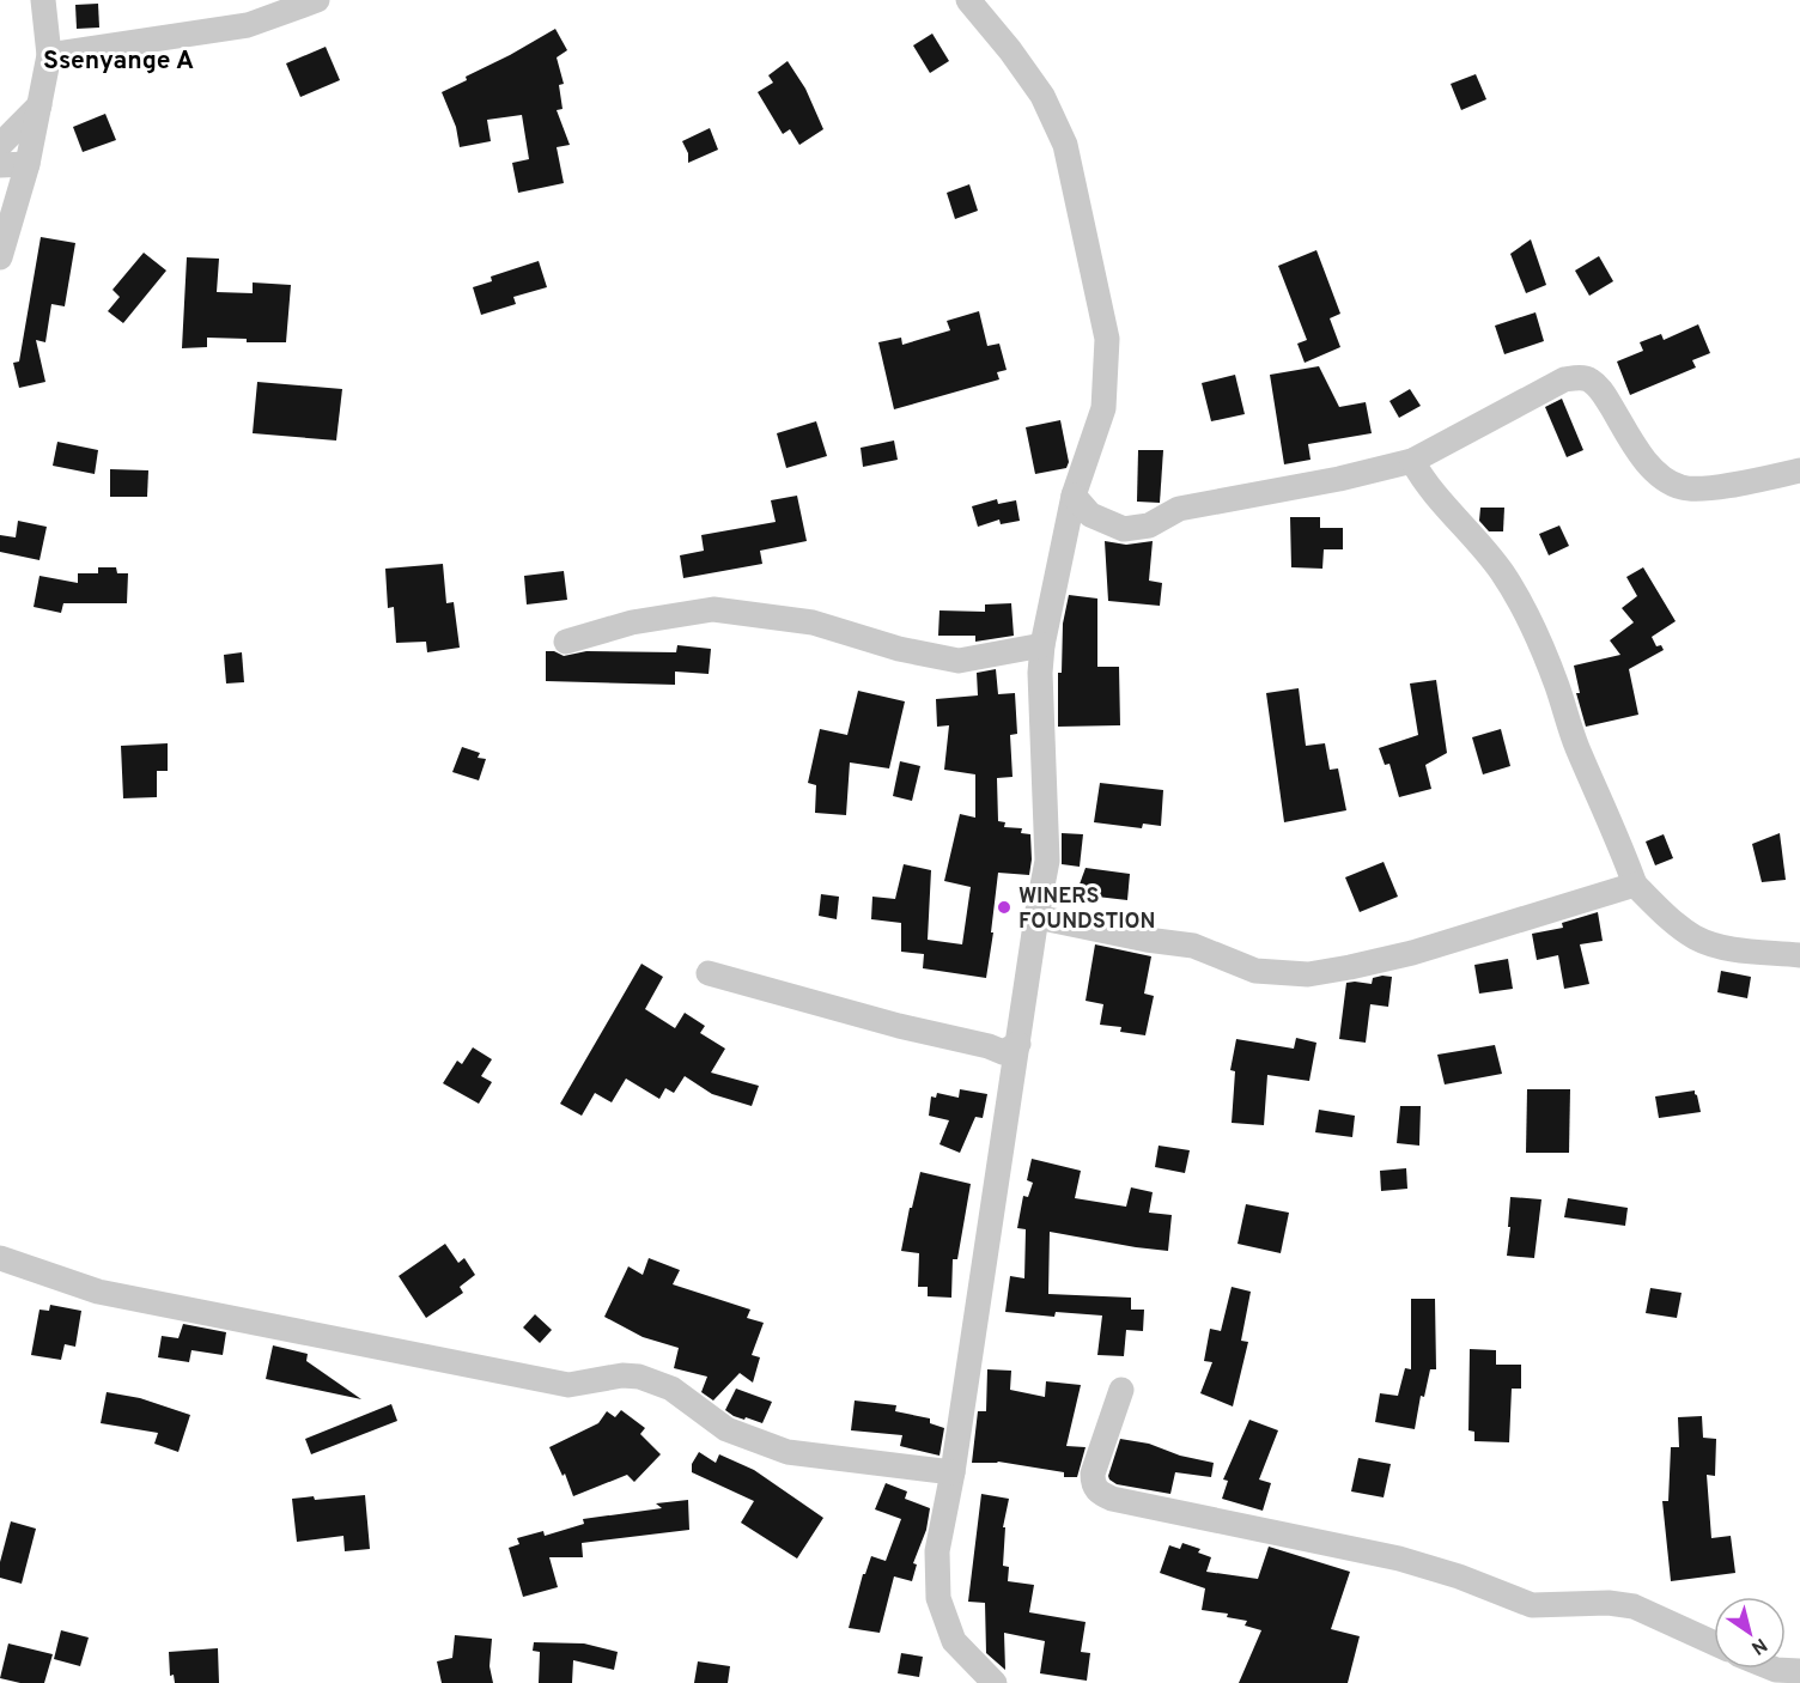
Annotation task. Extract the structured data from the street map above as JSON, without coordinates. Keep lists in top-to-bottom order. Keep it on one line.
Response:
{"districts":["Ssenyange A"],"places":["WINERS FOUNDSTION"],"north":"bottom right"}
